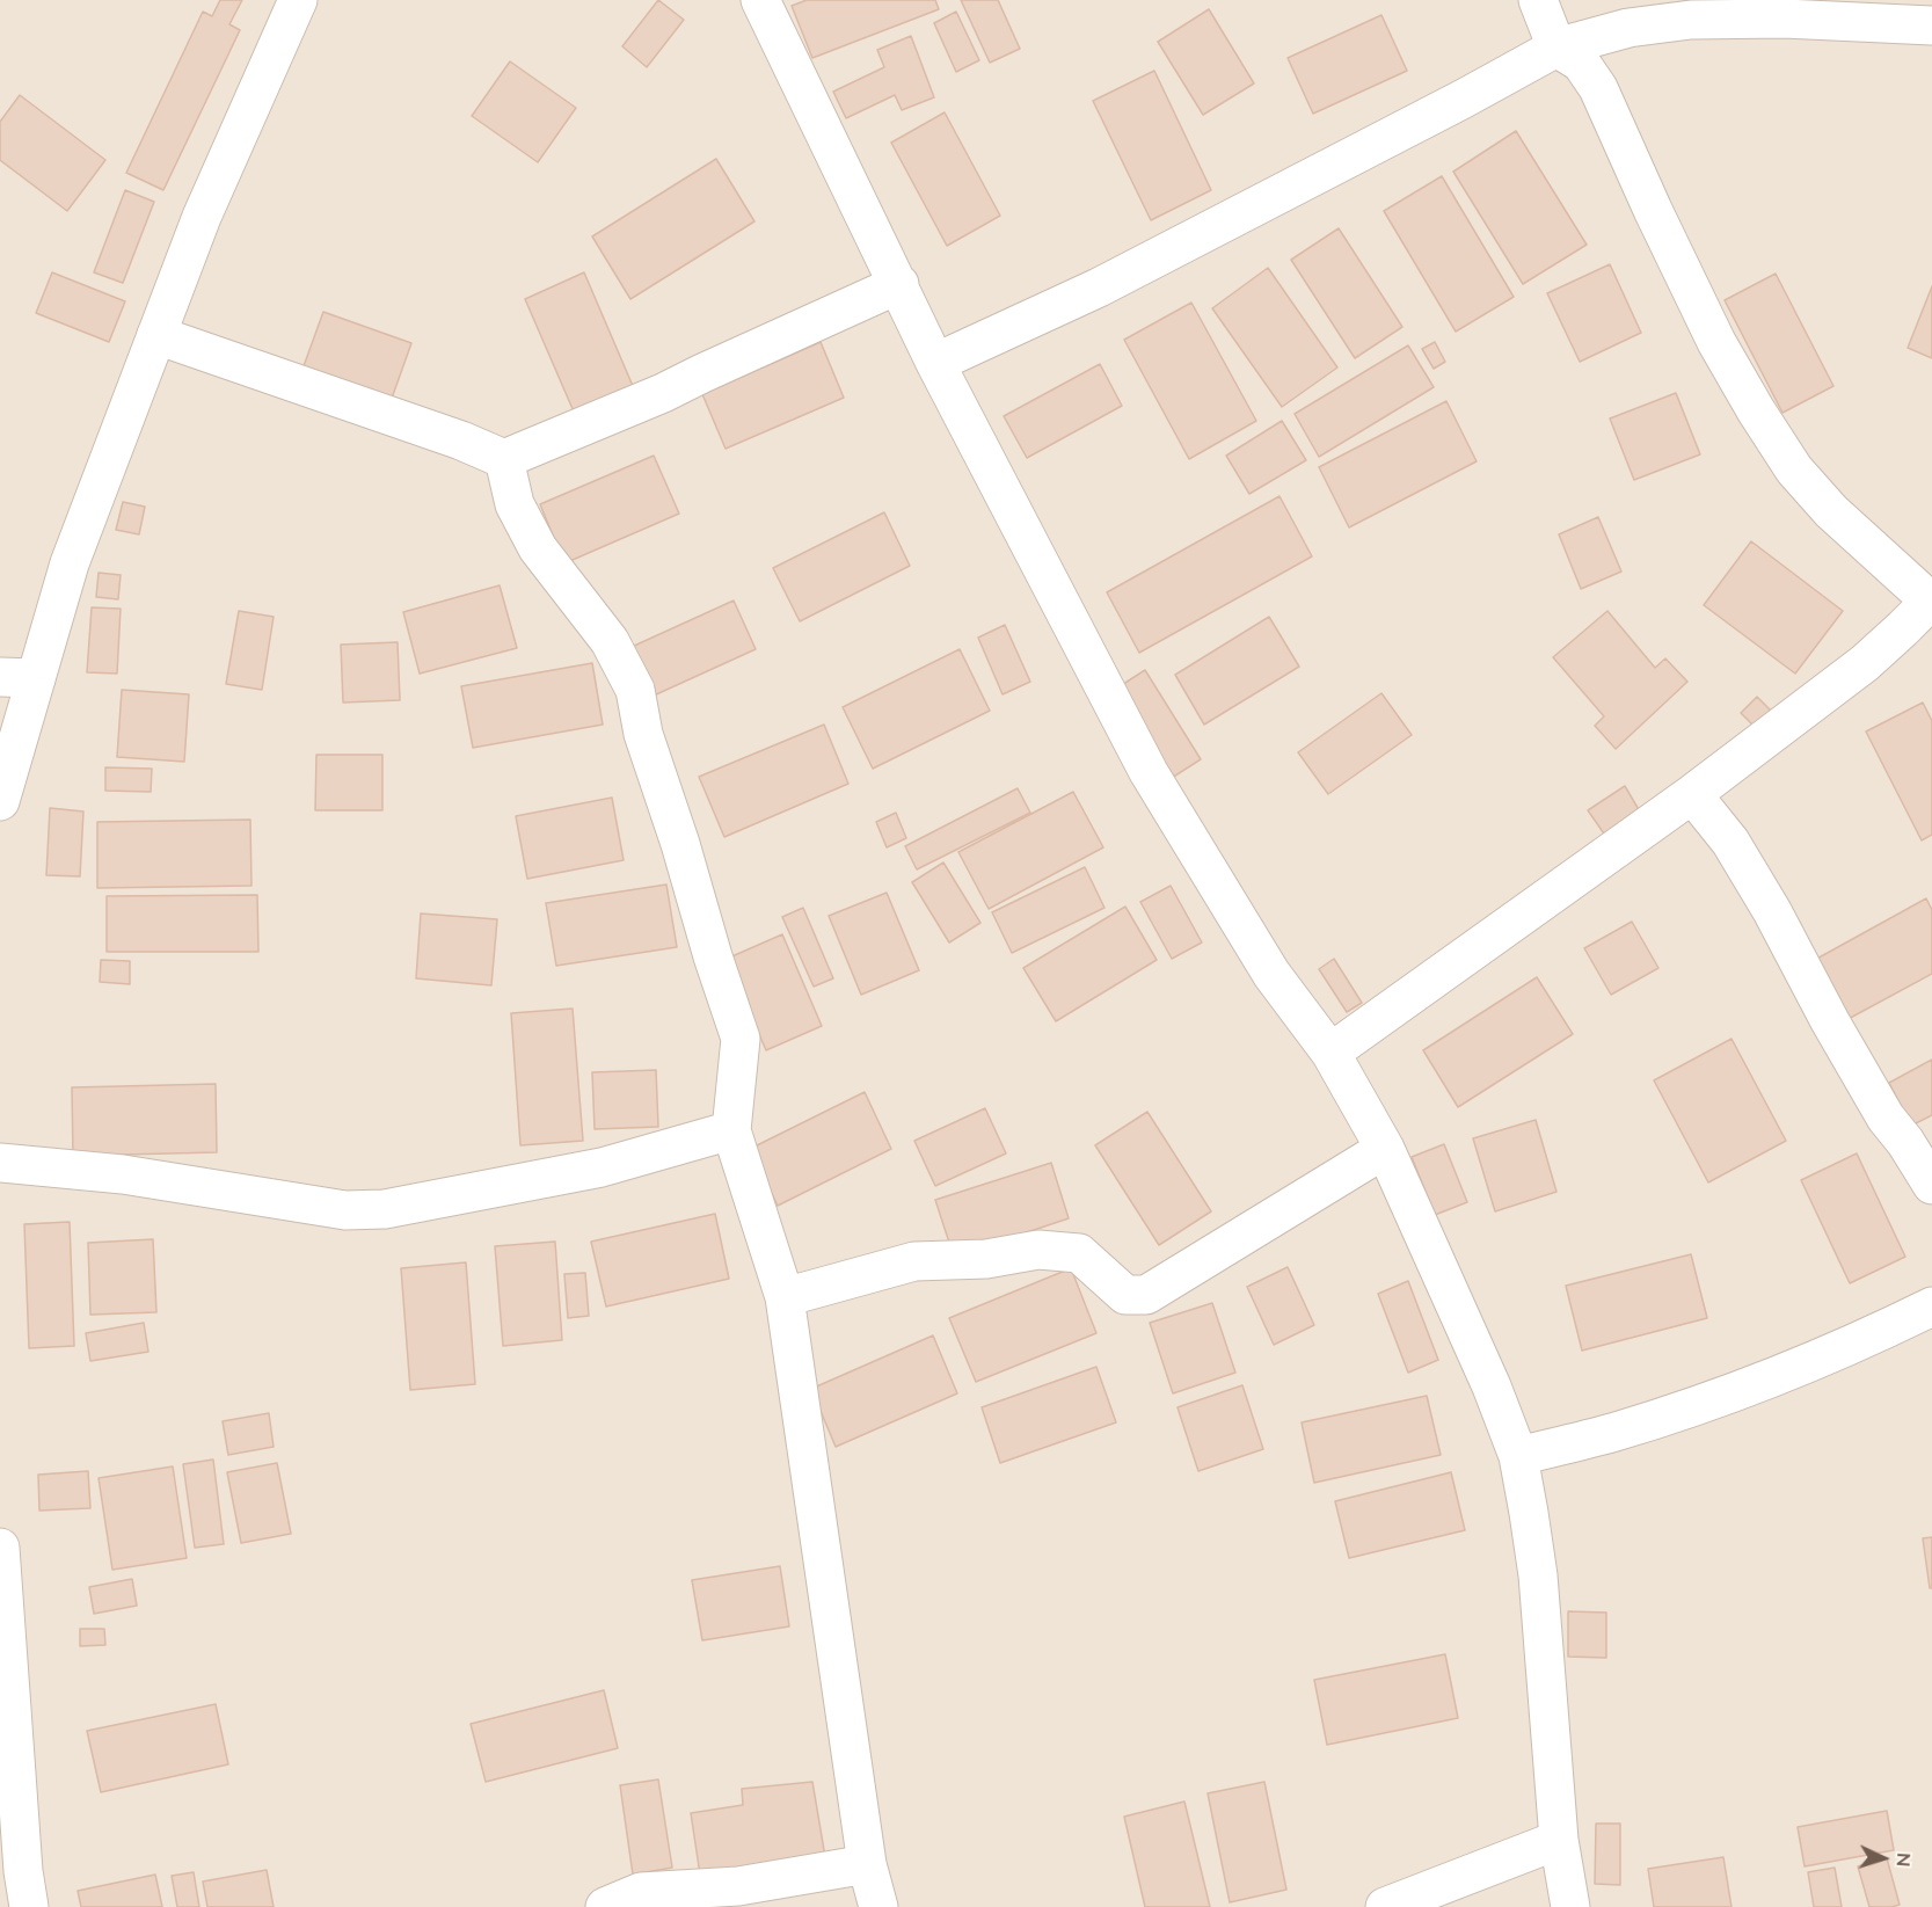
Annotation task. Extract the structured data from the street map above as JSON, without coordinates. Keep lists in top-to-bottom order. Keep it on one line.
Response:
{"north":"right"}
